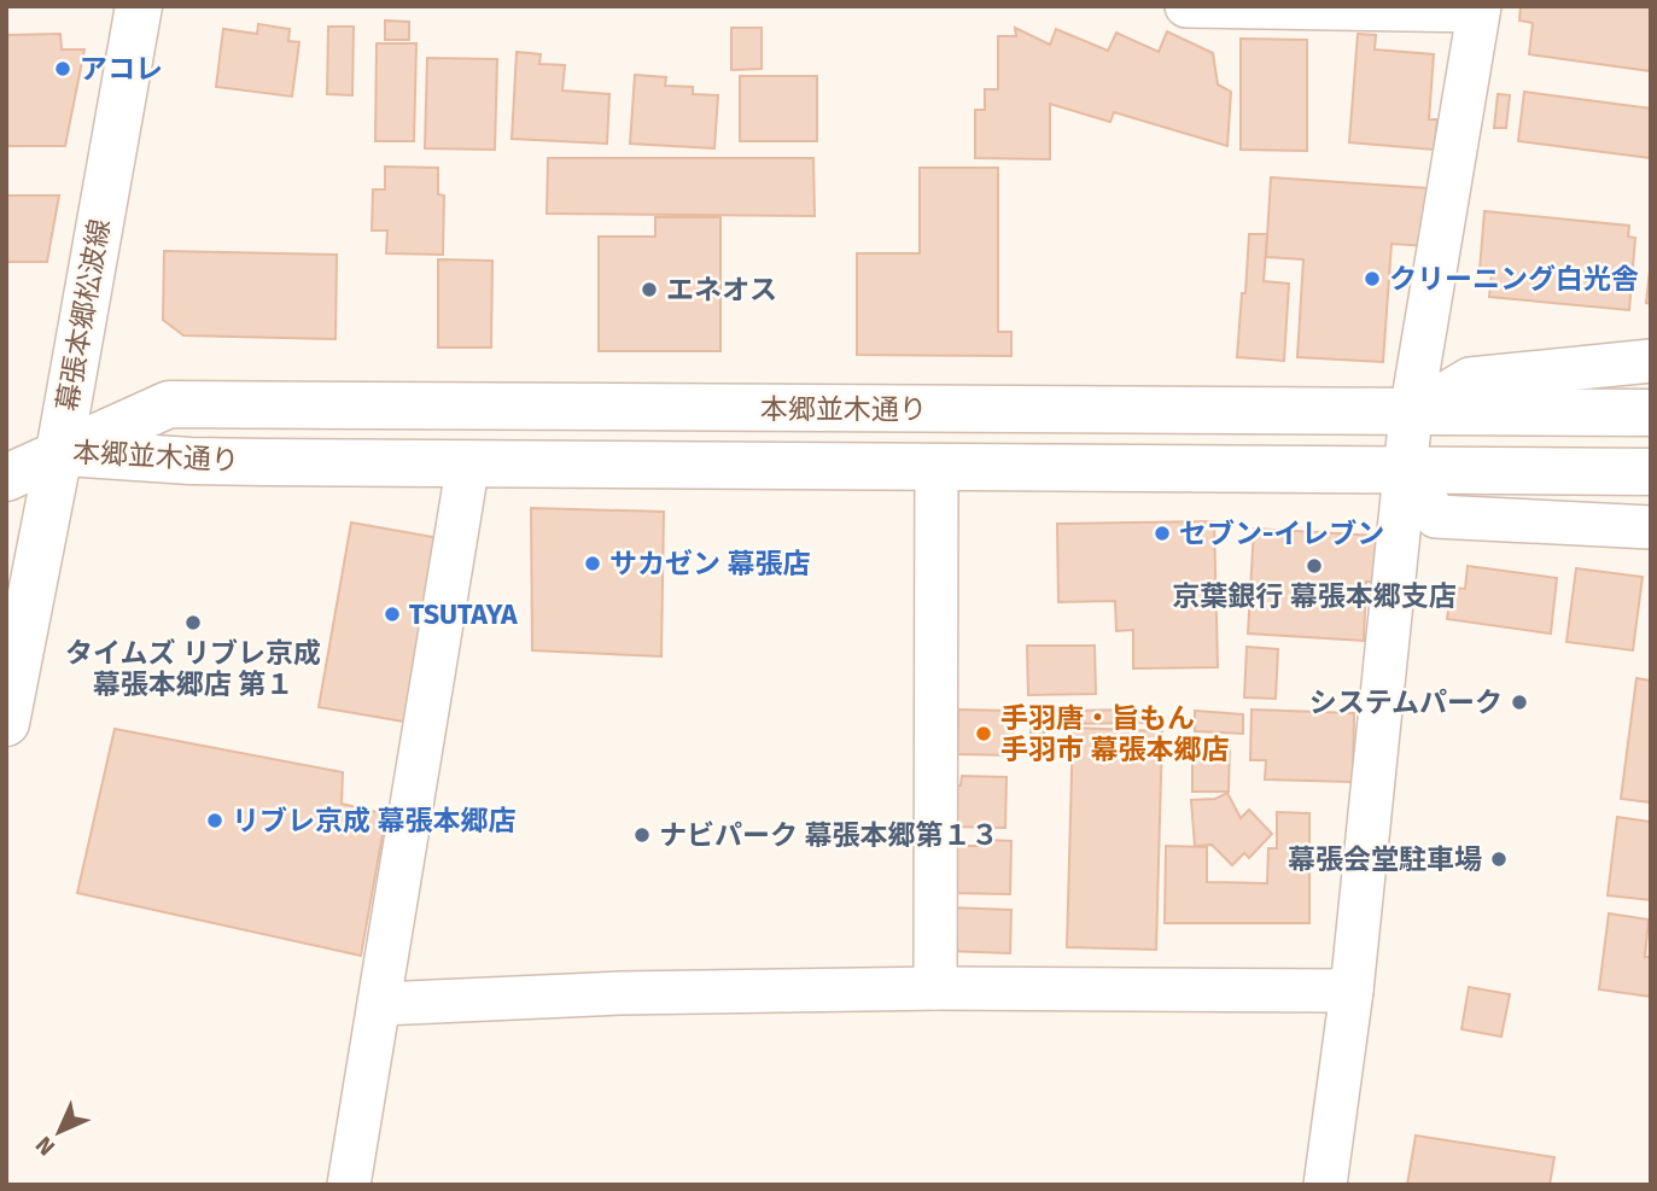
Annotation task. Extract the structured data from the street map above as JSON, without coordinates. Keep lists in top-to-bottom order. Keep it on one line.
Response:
{"streets":{"street":["幕張本郷松波線","本郷並木通り"]},"crossings":[["幕張本郷松波線","本郷並木通り"]],"places":["アコレ","クリーニング白光舎","エネオス","セブン-イレブン","サカゼン 幕張店","京葉銀行 幕張本郷支店","TSUTAYA","タイムズ リブレ京成 幕張本郷店 第１","システムパーク","手羽唐・旨もん 手羽市 幕張本郷店","リブレ京成 幕張本郷店","ナビパーク 幕張本郷第１３","幕張会堂駐車場"],"north":"bottom left"}
